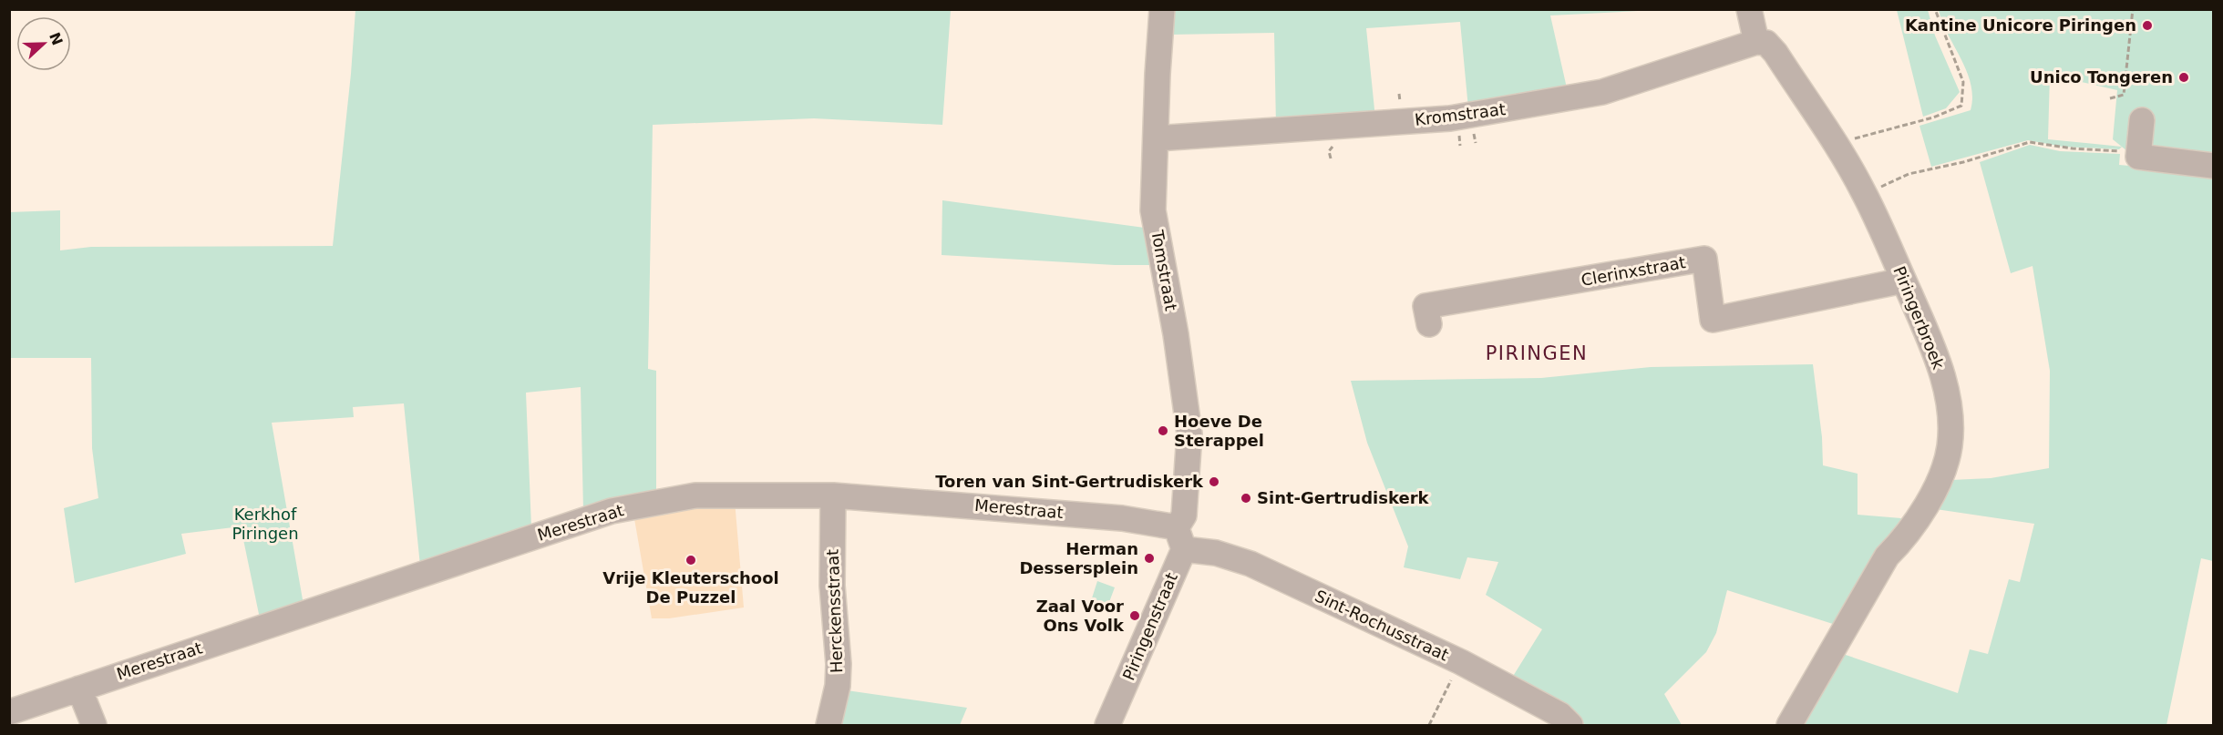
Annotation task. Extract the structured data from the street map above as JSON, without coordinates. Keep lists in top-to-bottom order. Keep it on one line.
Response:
{"streets":{"street":["Kromstraat","Tomstraat","Clerinxstraat","Piringerbroek","Merestraat","Herckensstraat","Sint-Rochusstraat","Piringenstraat"]},"crossings":[["Kromstraat","Tomstraat"],["Kromstraat","Piringerbroek"],["Tomstraat","Merestraat"],["Tomstraat","Sint-Rochusstraat"],["Tomstraat","Piringenstraat"],["Clerinxstraat","Piringerbroek"],["Merestraat","Herckensstraat"],["Merestraat","Sint-Rochusstraat"],["Merestraat","Piringenstraat"],["Sint-Rochusstraat","Piringenstraat"]],"districts":["PIRINGEN"],"parks":["Kerkhof Piringen"],"places":["Kantine Unicore Piringen","Unico Tongeren","Hoeve De Sterappel","Toren van Sint-Gertrudiskerk","Sint-Gertrudiskerk","Herman Dessersplein","Vrije Kleuterschool De Puzzel","Zaal Voor Ons Volk"],"north":"right"}
